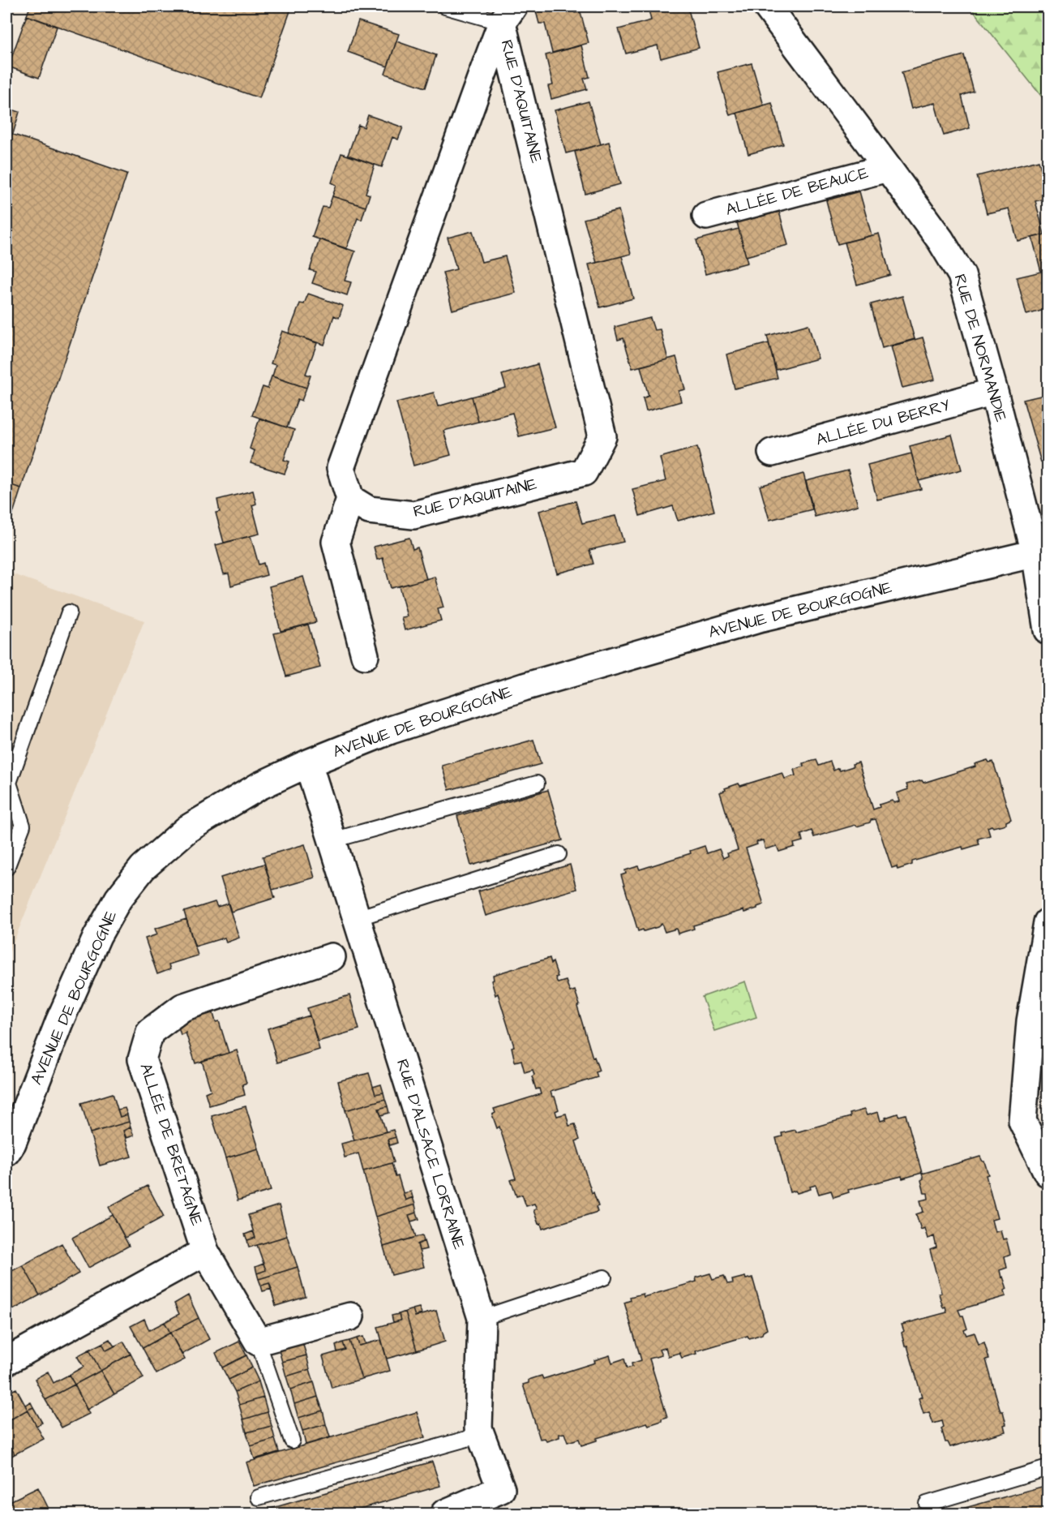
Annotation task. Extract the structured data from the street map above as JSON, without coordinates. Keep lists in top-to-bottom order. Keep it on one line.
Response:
{"streets":{"street":["RUE D'AQUITAINE","ALLÉE DE BEAUCE","RUE DE NORMANDIE","ALLÉE DU BERRY","AVENUE DE BOURGOGNE","ALLÉE DE BRETAGNE","RUE D'ALSACE LORRAINE"]},"crossings":[["ALLÉE DE BEAUCE","RUE DE NORMANDIE"],["RUE DE NORMANDIE","ALLÉE DU BERRY"],["RUE DE NORMANDIE","AVENUE DE BOURGOGNE"],["AVENUE DE BOURGOGNE","RUE D'ALSACE LORRAINE"]]}
